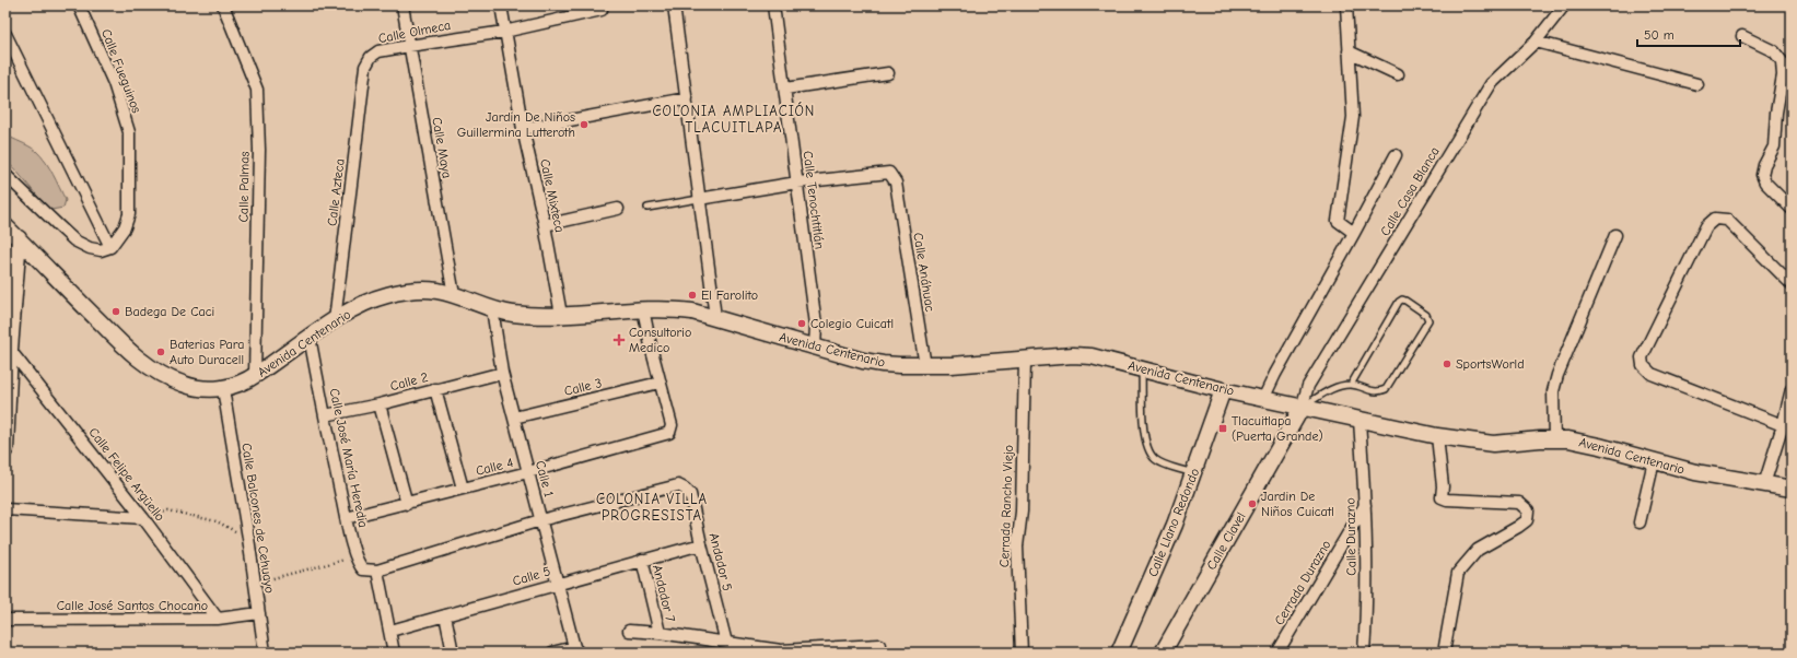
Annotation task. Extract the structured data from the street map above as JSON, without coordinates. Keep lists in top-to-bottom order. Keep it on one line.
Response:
{"streets":{"main road":["Avenida Centenario","Calle Llano Redondo","Calle Clavel"],"street":["Calle Olmeca","Calle Fueguinos","Calle Maya","Calle Palmas","Calle Casa Blanca","Calle Azteca","Calle Mixteca","Calle Tenochtitlán","Calle Anáhuac","Calle 2","Calle 3","Calle José María Heredia","Calle 4","Calle Felipe Argüello","Calle 1","Cerrada Rancho Viejo","Calle Balcones de Cehuayo","Calle Durazno","Andador 5","Calle 5","Cerrada Durazno","Andador 7","Calle José Santos Chocano"]},"crossings":[["Calle Olmeca","Calle Maya"],["Calle Olmeca","Calle Azteca"],["Calle Olmeca","Calle Mixteca"],["Calle Maya","Avenida Centenario"],["Calle Palmas","Avenida Centenario"],["Calle Casa Blanca","Avenida Centenario"],["Calle Casa Blanca","Calle Clavel"],["Calle Azteca","Avenida Centenario"],["Calle Mixteca","Avenida Centenario"],["Calle Tenochtitlán","Calle Anáhuac"],["Calle Tenochtitlán","Avenida Centenario"],["Calle Anáhuac","Avenida Centenario"],["Avenida Centenario","Calle José María Heredia"],["Avenida Centenario","Calle 1"],["Avenida Centenario","Cerrada Rancho Viejo"],["Avenida Centenario","Calle Balcones de Cehuayo"],["Avenida Centenario","Calle Llano Redondo"],["Avenida Centenario","Calle Durazno"],["Avenida Centenario","Calle Clavel"],["Calle 2","Calle José María Heredia"],["Calle 2","Calle 1"],["Calle 3","Calle 4"],["Calle 3","Calle 1"],["Calle José María Heredia","Calle 4"],["Calle 4","Calle 1"],["Calle Felipe Argüello","Calle José Santos Chocano"],["Calle 1","Andador 5"],["Calle 1","Calle 5"],["Calle Balcones de Cehuayo","Calle José Santos Chocano"],["Calle Durazno","Cerrada Durazno"],["Andador 5","Calle 5"],["Calle 5","Andador 7"]],"districts":["COLONIA AMPLIACIÓN TLACUITLAPA","COLONIA VILLA PROGRESISTA"],"places":{"other":["Jardin De Niños Guillermina Lutteroth","El Farolito","Badega De Caci","Colegio Cuicatl","Baterias Para Auto Duracell","SportsWorld","Jardin De Niños Cuicatl"],"health":["Consultorio Medico"],"transit":["Tlacuitlapa (Puerta Grande)"]},"scale_bar":"50 m"}
